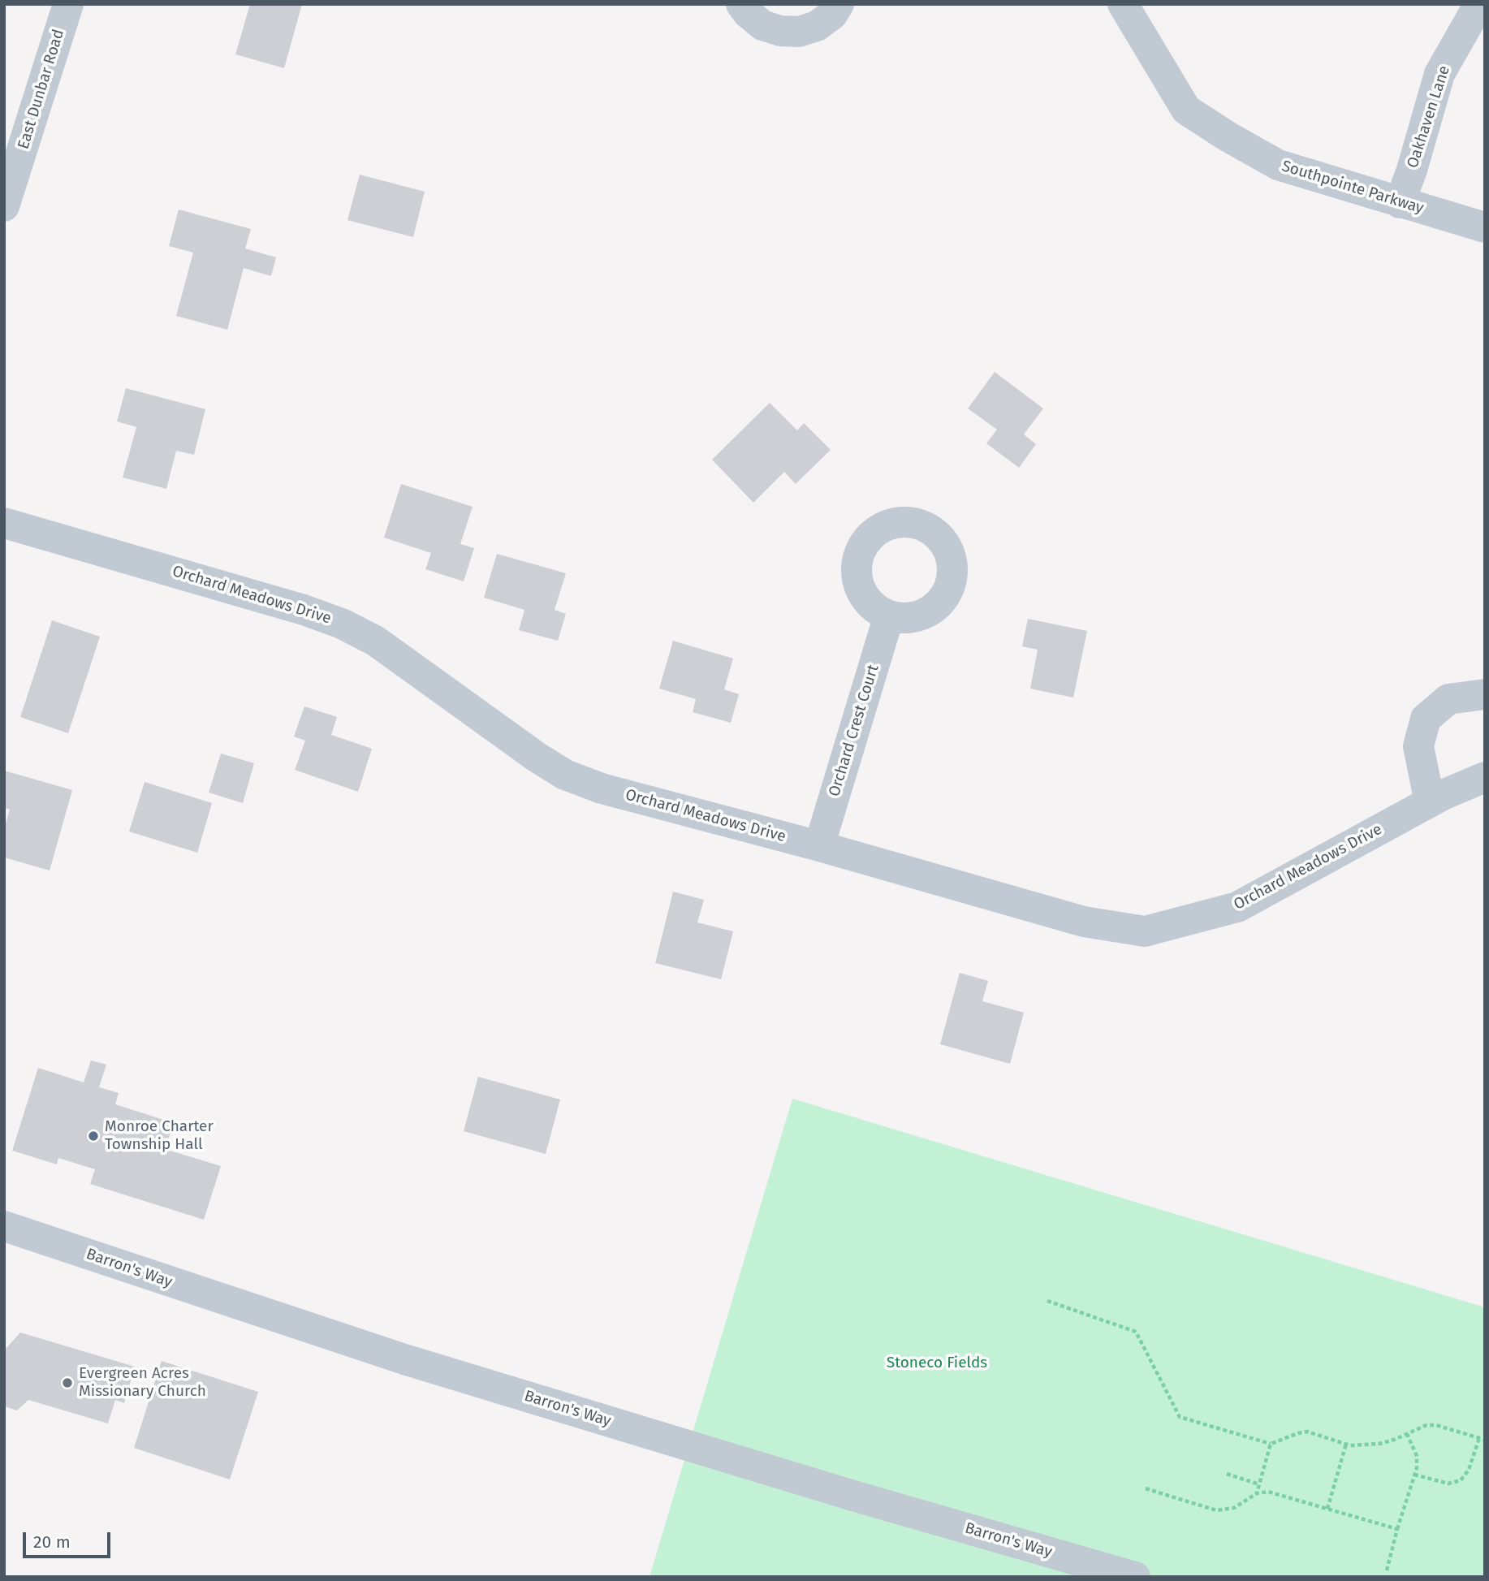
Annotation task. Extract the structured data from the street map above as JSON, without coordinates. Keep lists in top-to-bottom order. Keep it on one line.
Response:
{"streets":{"street":["East Dunbar Road","Oakhaven Lane","Southpointe Parkway","Orchard Meadows Drive","Orchard Crest Court","Barron's Way"]},"crossings":[["Oakhaven Lane","Southpointe Parkway"],["Orchard Meadows Drive","Orchard Crest Court"]],"parks":["Stoneco Fields"],"places":["Monroe Charter Township Hall","Evergreen Acres Missionary Church"],"scale_bar":"20 m"}
